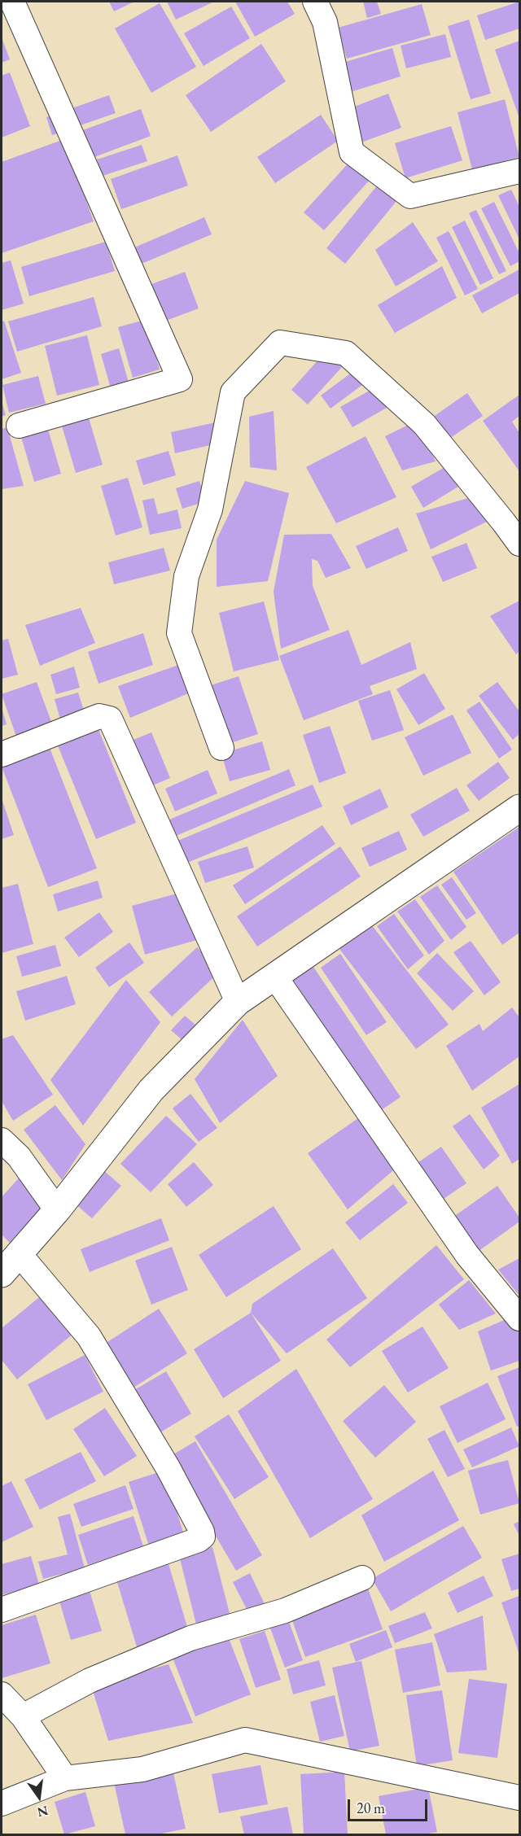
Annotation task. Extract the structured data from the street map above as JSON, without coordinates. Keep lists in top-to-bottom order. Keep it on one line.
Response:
{"scale_bar":"20 m","north":"bottom"}
